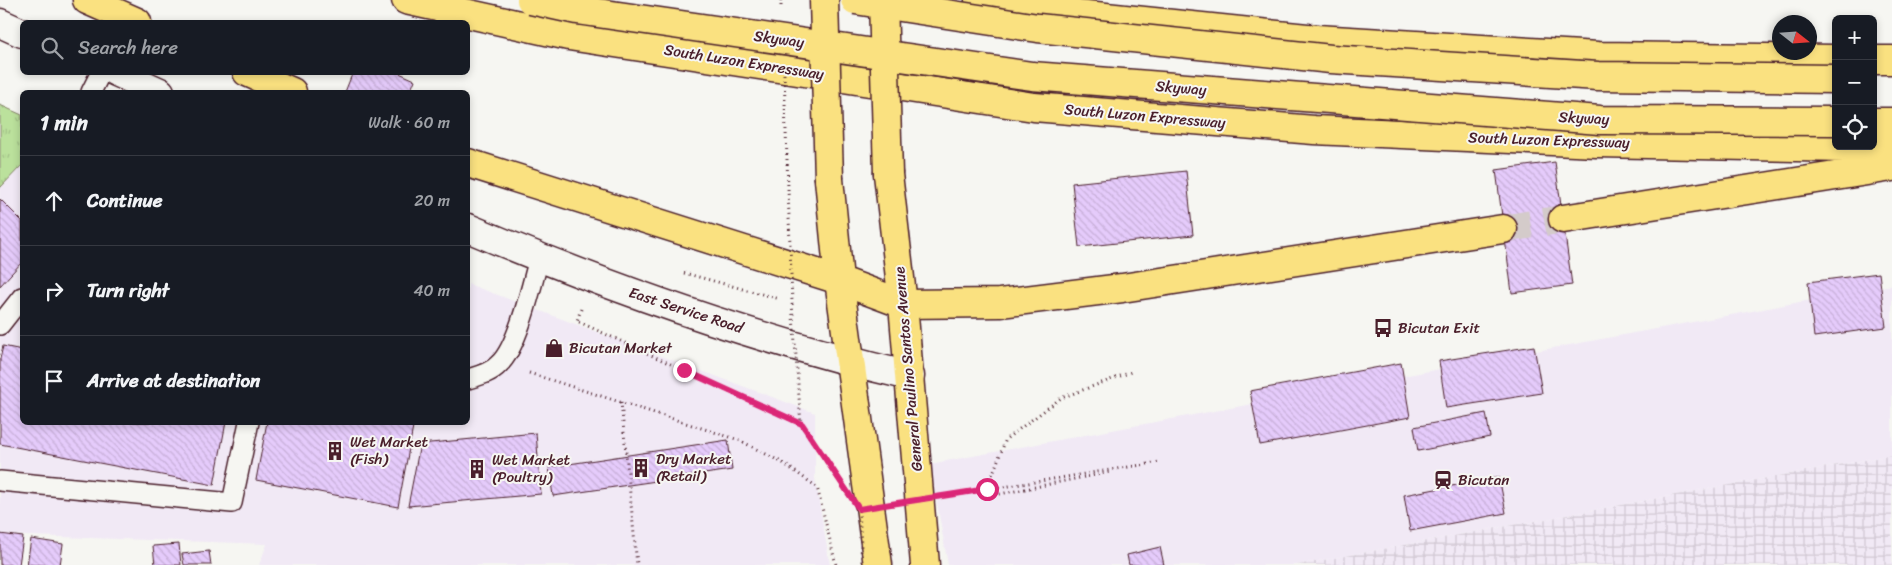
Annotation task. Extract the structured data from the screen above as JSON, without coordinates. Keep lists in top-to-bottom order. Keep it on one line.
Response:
{"streets":{"main road":["Skyway","South Luzon Expressway","East Service Road","General Paulino Santos Avenue"]},"crossings":[["East Service Road","General Paulino Santos Avenue"]],"places":{"bus stop":["Bicutan Exit"],"shop":["Bicutan Market"],"building":["Wet Market (Fish)","Dry Market (Retail)","Wet Market (Poultry)"],"station":["Bicutan"]},"north":"right","page":{"map_buttons":["+","−"],"search":"Search here","heading":["1 min","Walk · 60 m"],"list":[["Continue","20 m"],["Turn right","40 m"],"Arrive at destination"]}}
